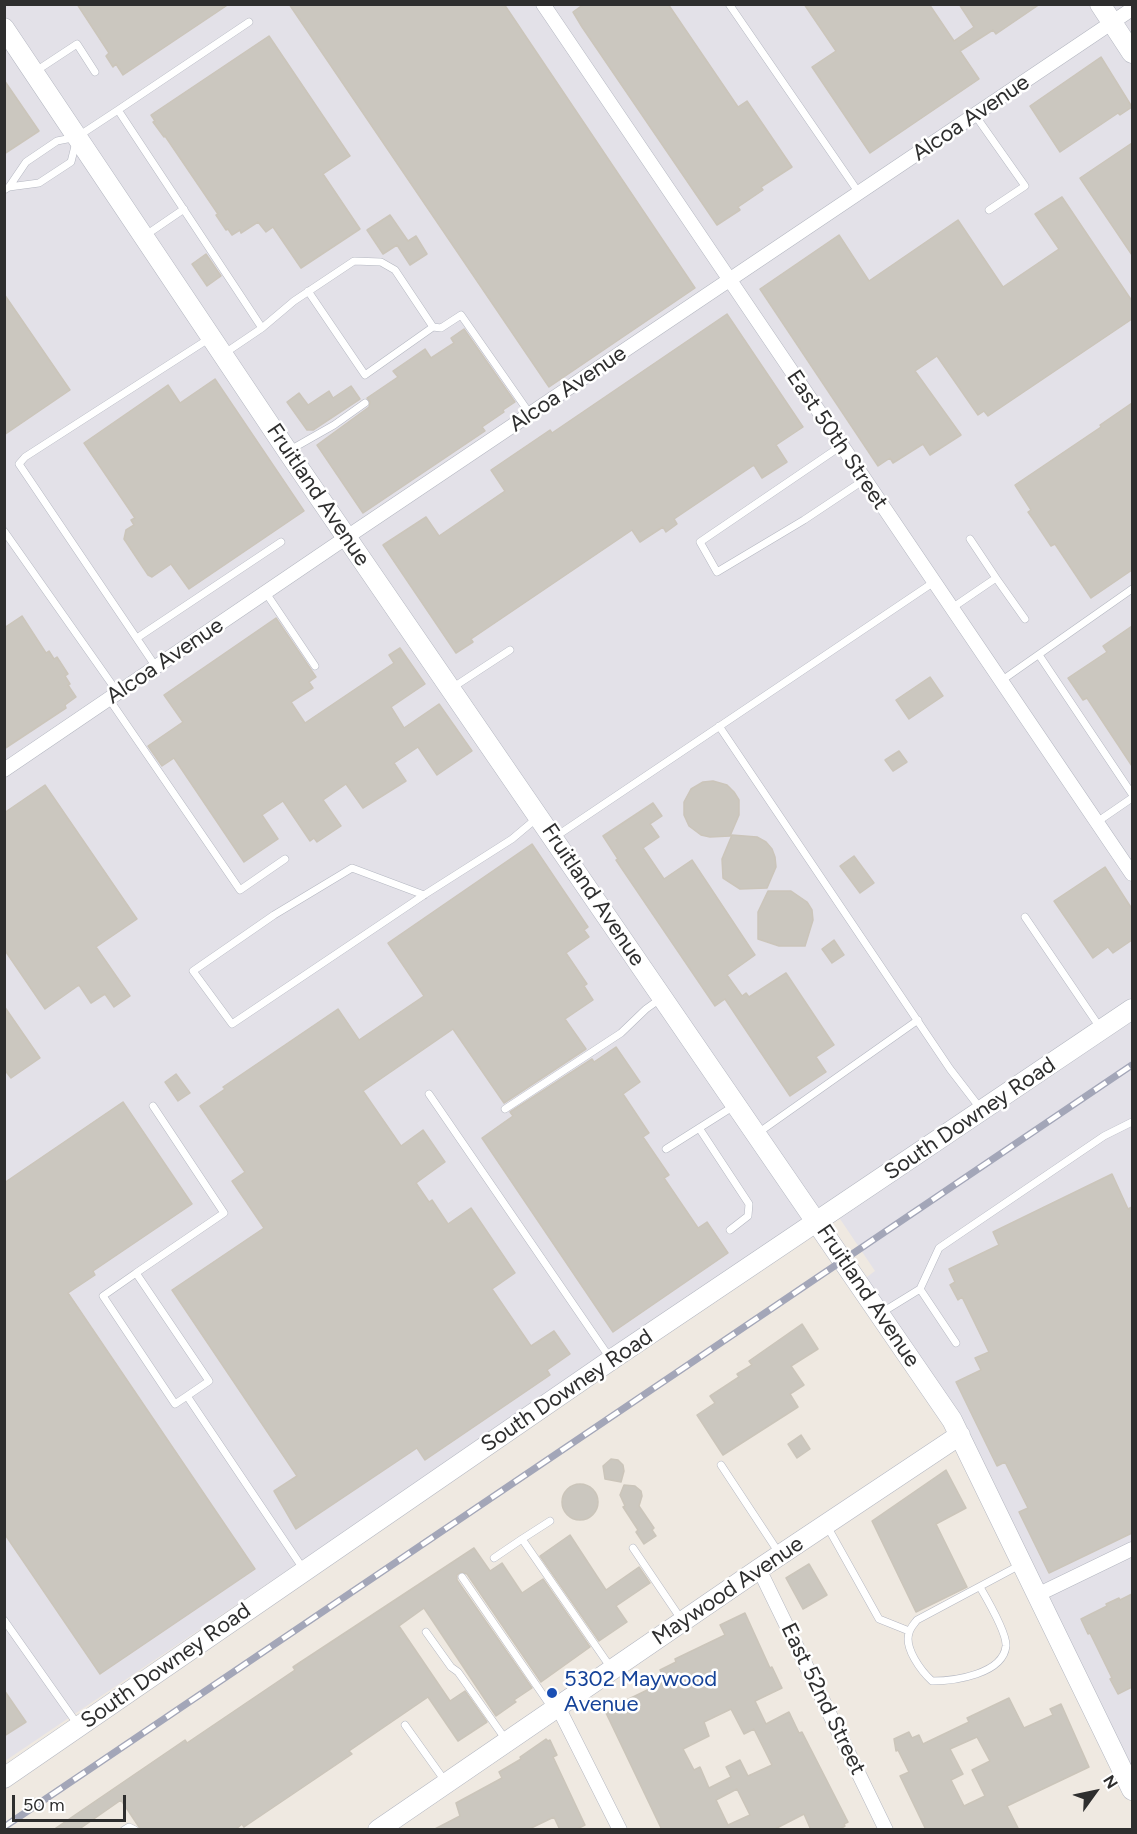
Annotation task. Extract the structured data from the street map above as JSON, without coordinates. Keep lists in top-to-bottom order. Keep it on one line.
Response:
{"streets":{"street":["Alcoa Avenue","East 50th Street","Fruitland Avenue","South Downey Road","Maywood Avenue","East 52nd Street"]},"crossings":[["Alcoa Avenue","East 50th Street"],["Alcoa Avenue","Fruitland Avenue"],["Fruitland Avenue","South Downey Road"],["Fruitland Avenue","Maywood Avenue"],["Maywood Avenue","East 52nd Street"]],"places":["5302 Maywood Avenue"],"scale_bar":"50 m","north":"top right"}
